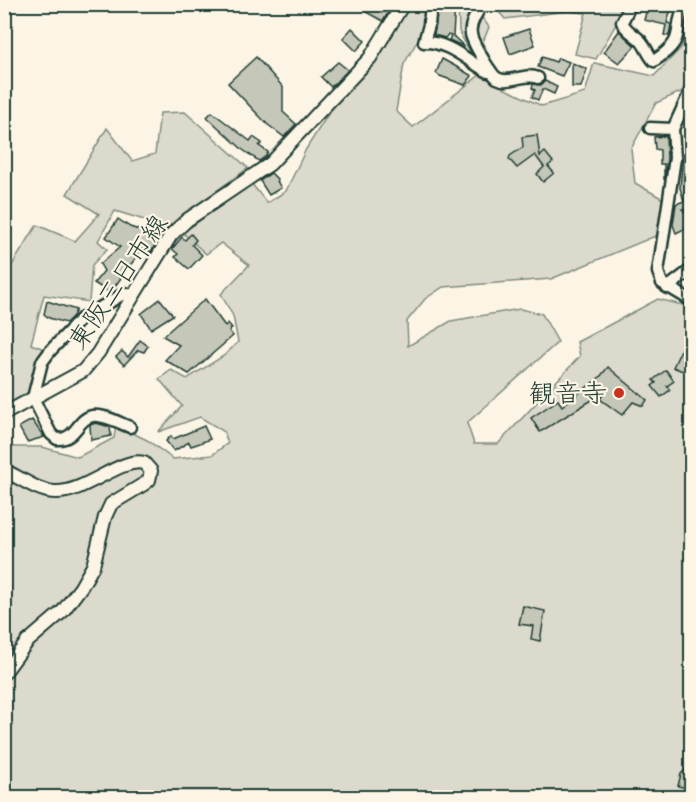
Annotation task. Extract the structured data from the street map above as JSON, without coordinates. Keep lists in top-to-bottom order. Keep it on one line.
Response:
{"streets":{"main road":["東阪三日市線"]},"places":["観音寺"]}
